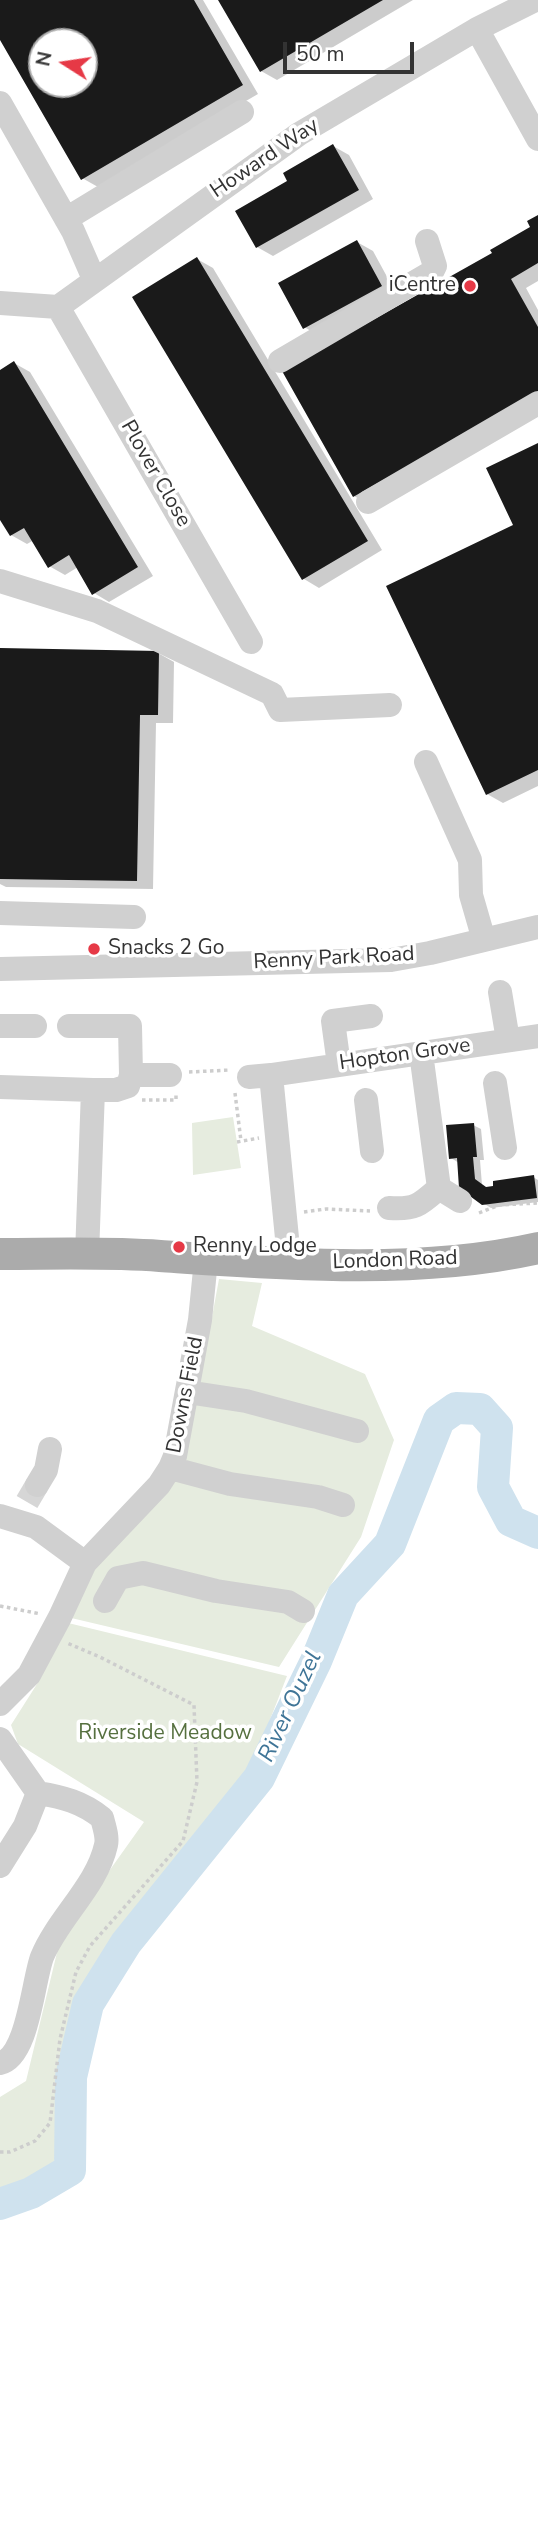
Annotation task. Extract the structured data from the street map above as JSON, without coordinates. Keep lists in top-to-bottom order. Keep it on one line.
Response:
{"streets":{"main road":["London Road"],"street":["Howard Way","Plover Close","Renny Park Road","Hopton Grove","Downs Field"]},"crossings":[["Howard Way","Plover Close"],["London Road","Downs Field"]],"water":["River Ouzel"],"parks":["Riverside Meadow"],"places":["iCentre","Snacks 2 Go","Renny Lodge"],"scale_bar":"50 m","north":"left"}
